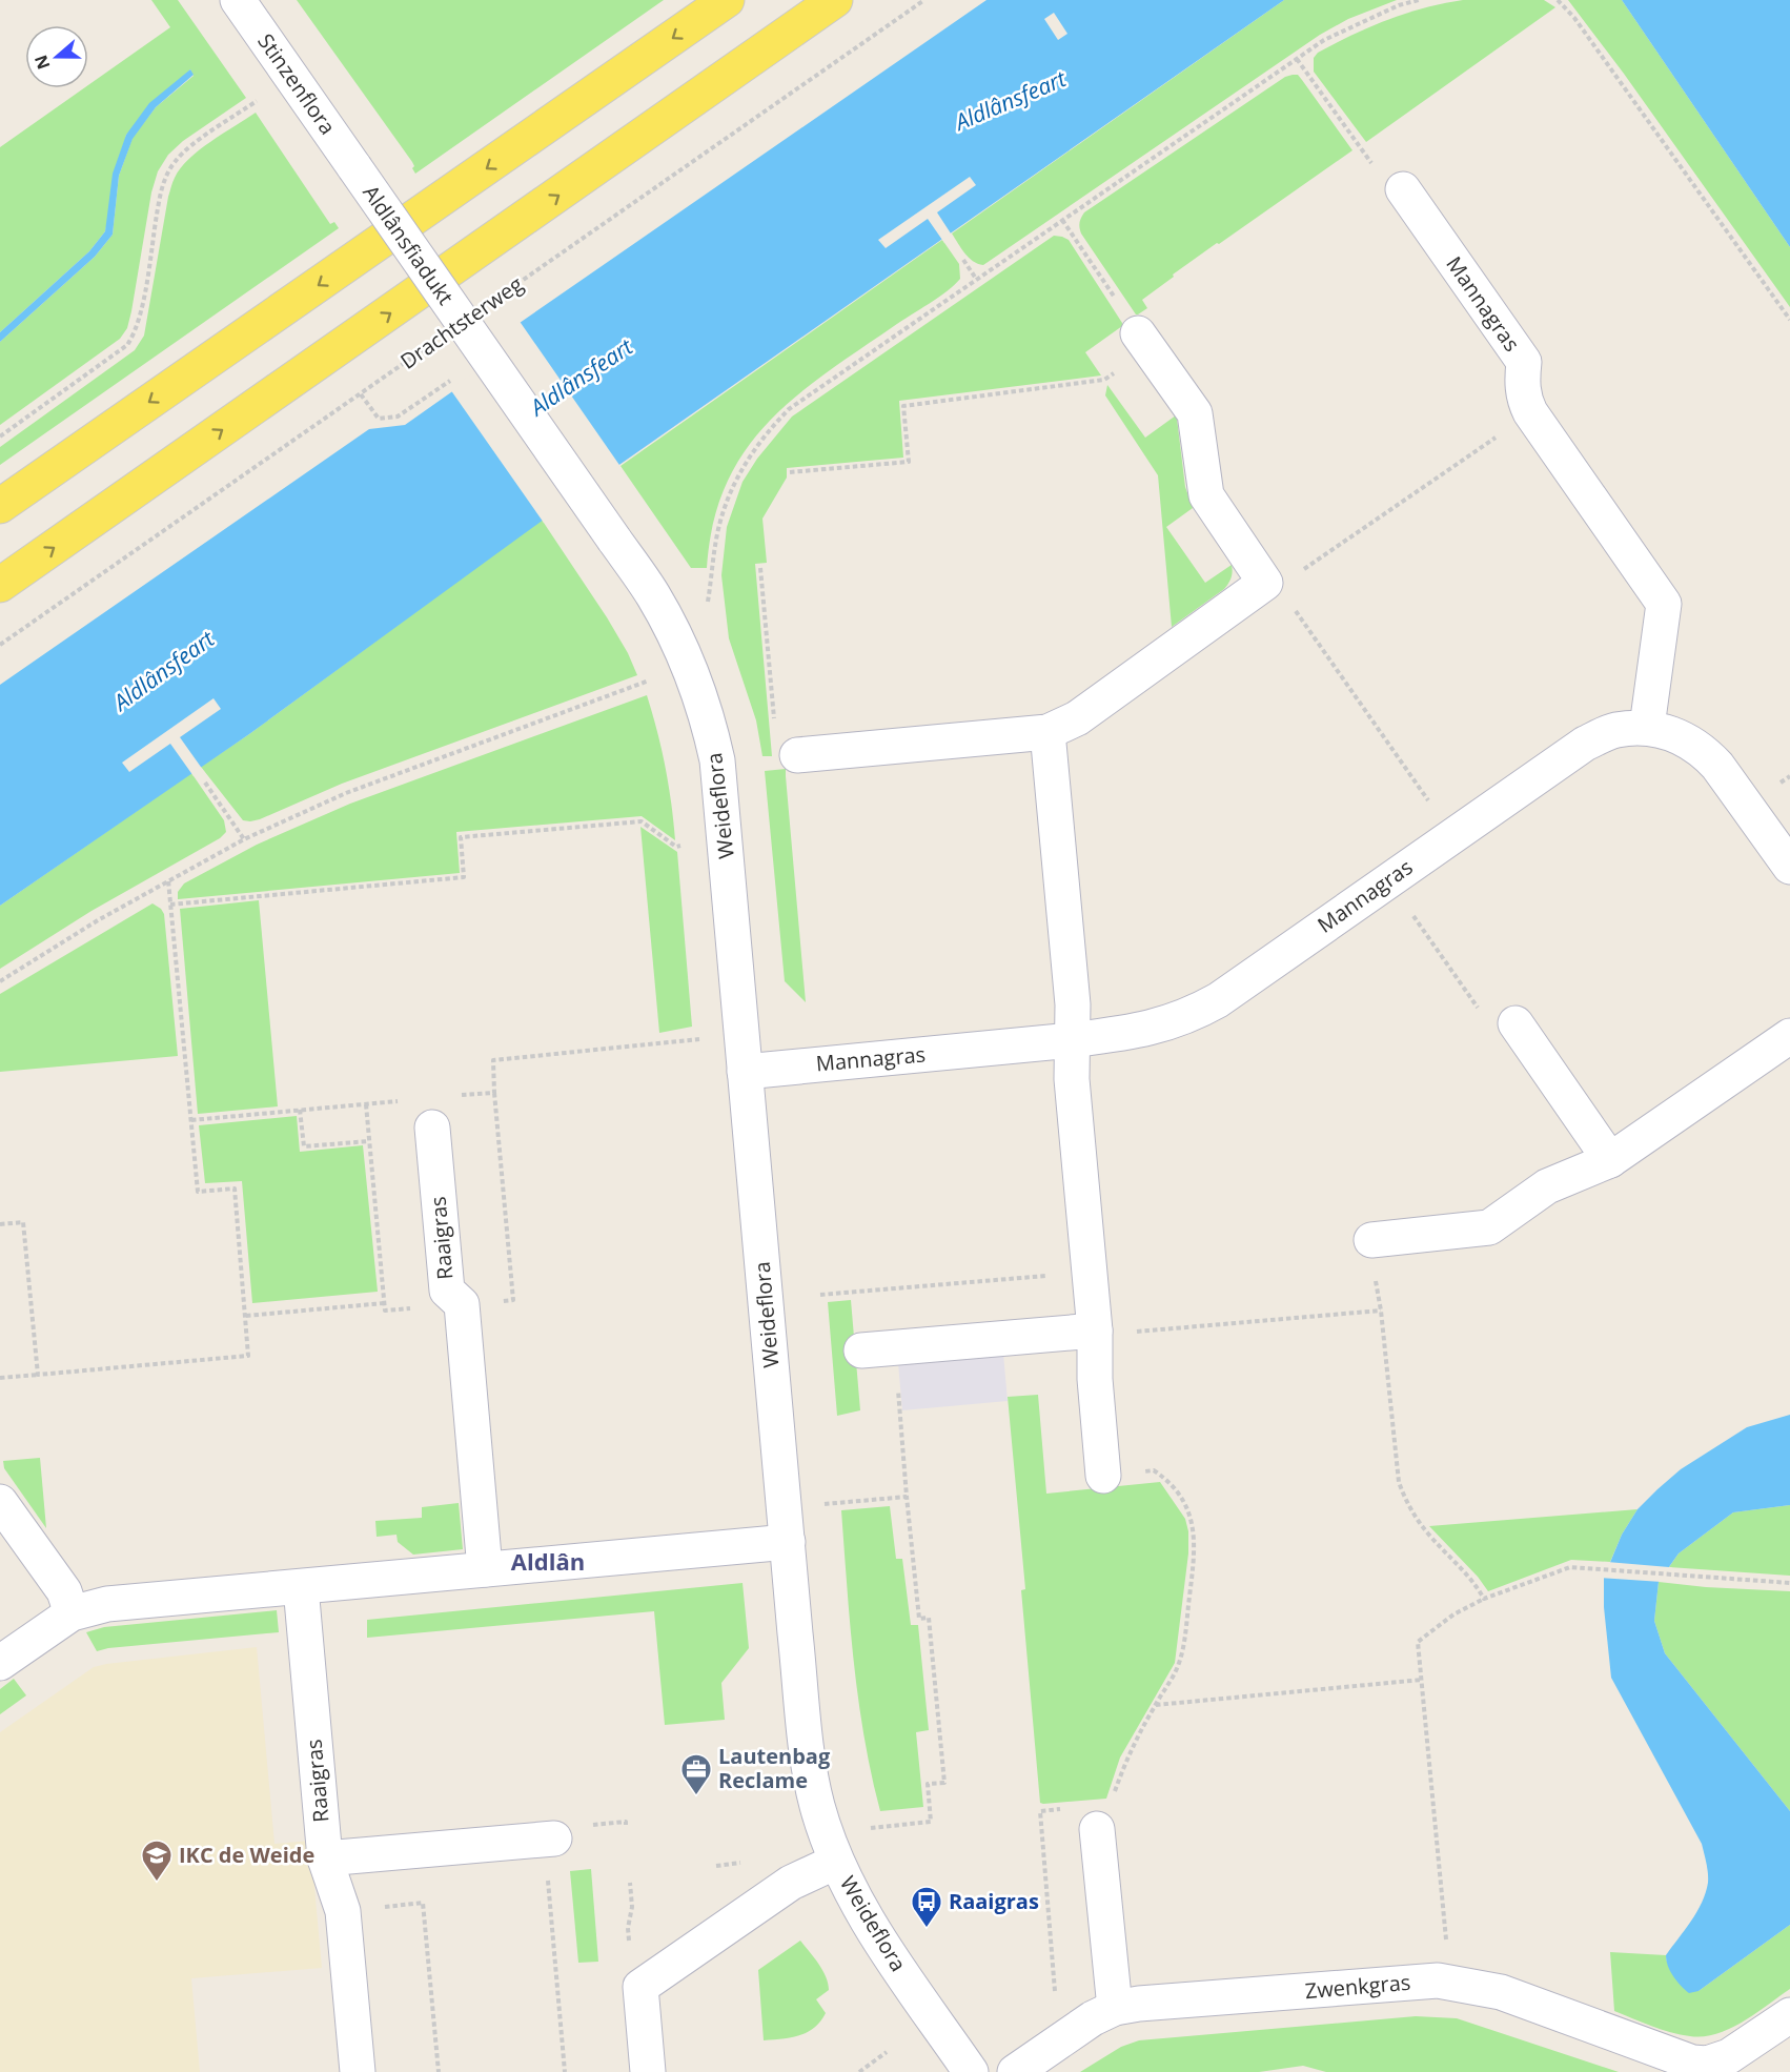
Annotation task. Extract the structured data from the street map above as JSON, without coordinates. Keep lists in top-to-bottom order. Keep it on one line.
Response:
{"streets":{"street":["Stinzenflora","Aldlânsfiadukt","Mannagras","Weideflora","Raaigras","Zwenkgras"],"path":["Drachtsterweg"]},"crossings":[["Stinzenflora","Aldlânsfiadukt"],["Aldlânsfiadukt","Weideflora"],["Mannagras","Weideflora"]],"districts":["Aldlân"],"water":["Aldlânsfeart"],"places":{"office":["Lautenbag Reclame"],"school or university":["IKC de Weide"],"bus stop":["Raaigras"]},"north":"left"}
